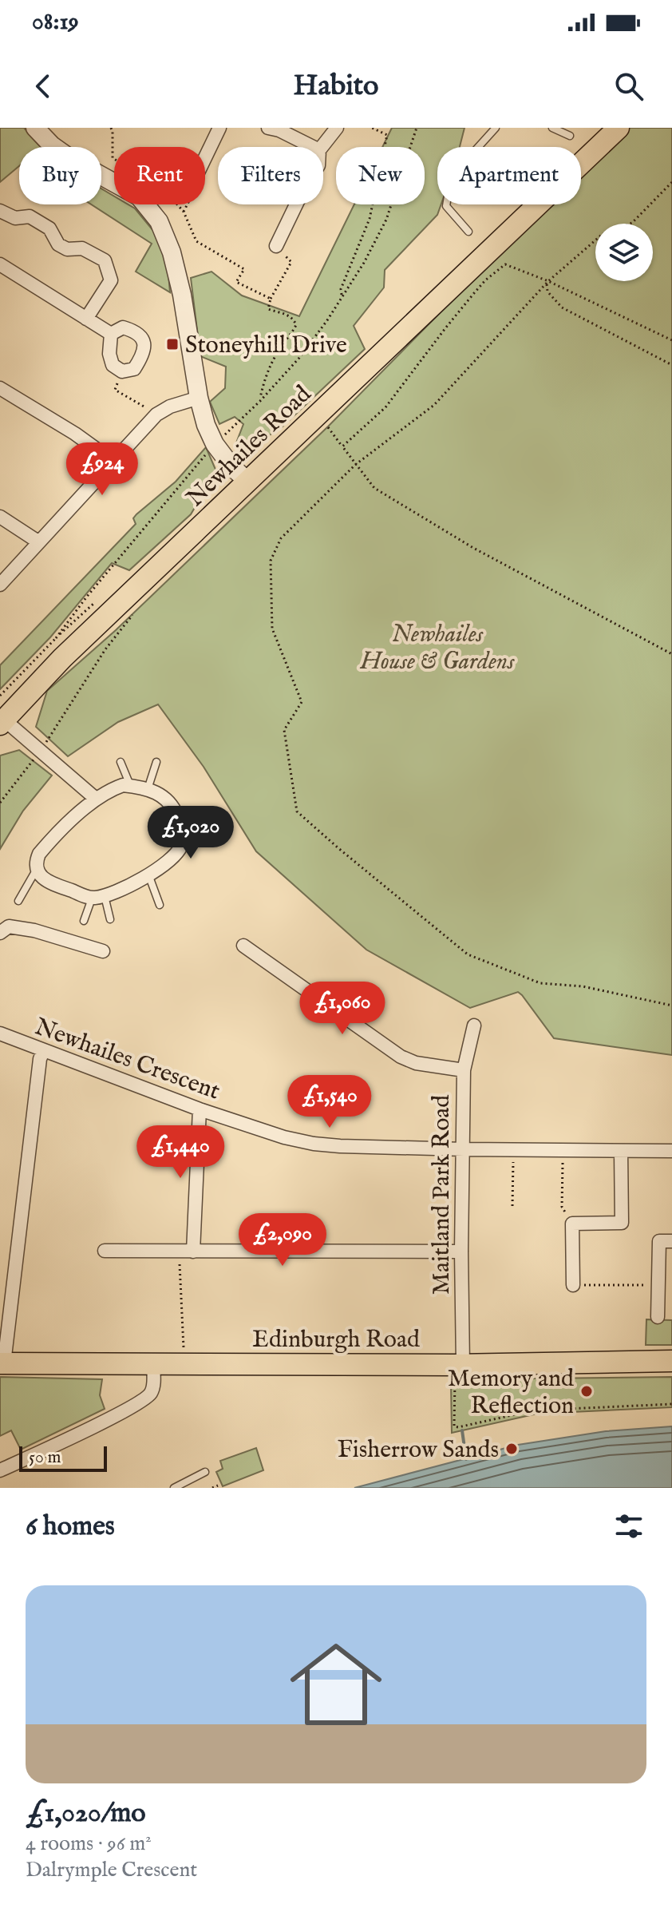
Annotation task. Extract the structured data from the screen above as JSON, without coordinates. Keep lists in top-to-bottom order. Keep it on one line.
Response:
{"streets":{"main road":["Newhailes Road","Edinburgh Road"],"street":["Newhailes Crescent","Maitland Park Road"]},"crossings":[["Newhailes Crescent","Maitland Park Road"],["Maitland Park Road","Edinburgh Road"]],"parks":["Newhailes House & Gardens"],"places":{"transit":["Stoneyhill Drive"],"other":["Memory and Reflection","Fisherrow Sands"]},"scale_bar":"50 m","page":{"status":"08:19","header":"Habito","chip":["Buy","Rent","Filters","New","Apartment"],"price":["£924","£1,020","£1,060","£1,540","£1,440","£2,090"],"scale":"50 m","heading":"6 homes","list":[{"name":"£1,020/mo","note":"4 rooms · 96 m² · Dalrymple Crescent"}]}}
